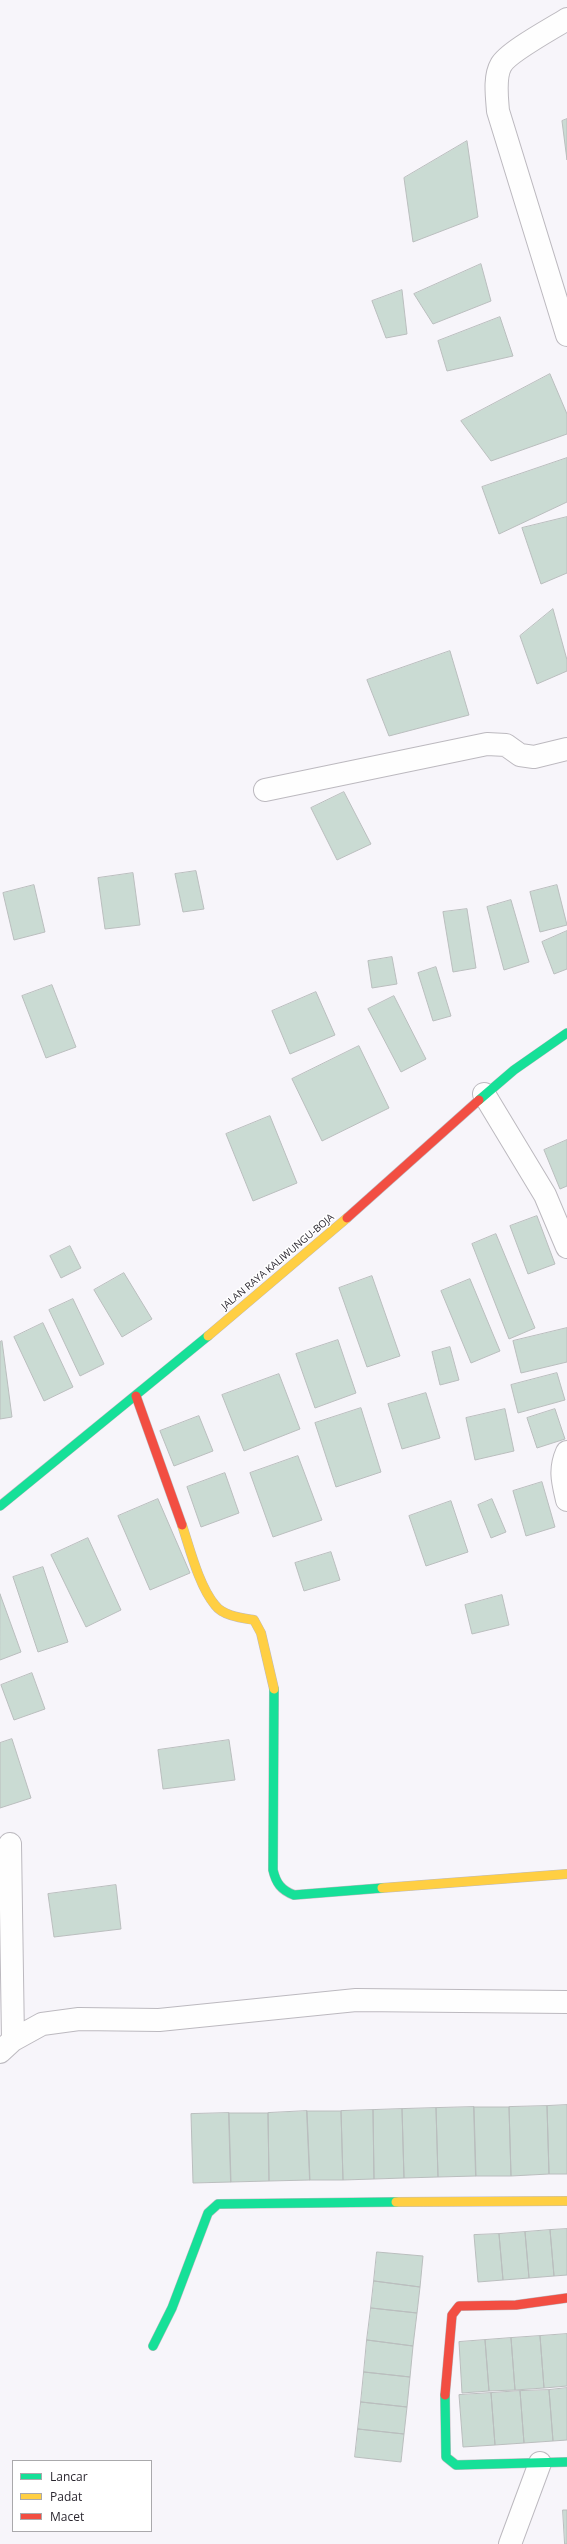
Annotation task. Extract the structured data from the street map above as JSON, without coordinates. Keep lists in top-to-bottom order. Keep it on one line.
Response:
{"streets":{"street":["JALAN RAYA KALIWUNGU-BOJA"]},"legend":["Lancar","Padat","Macet"]}
